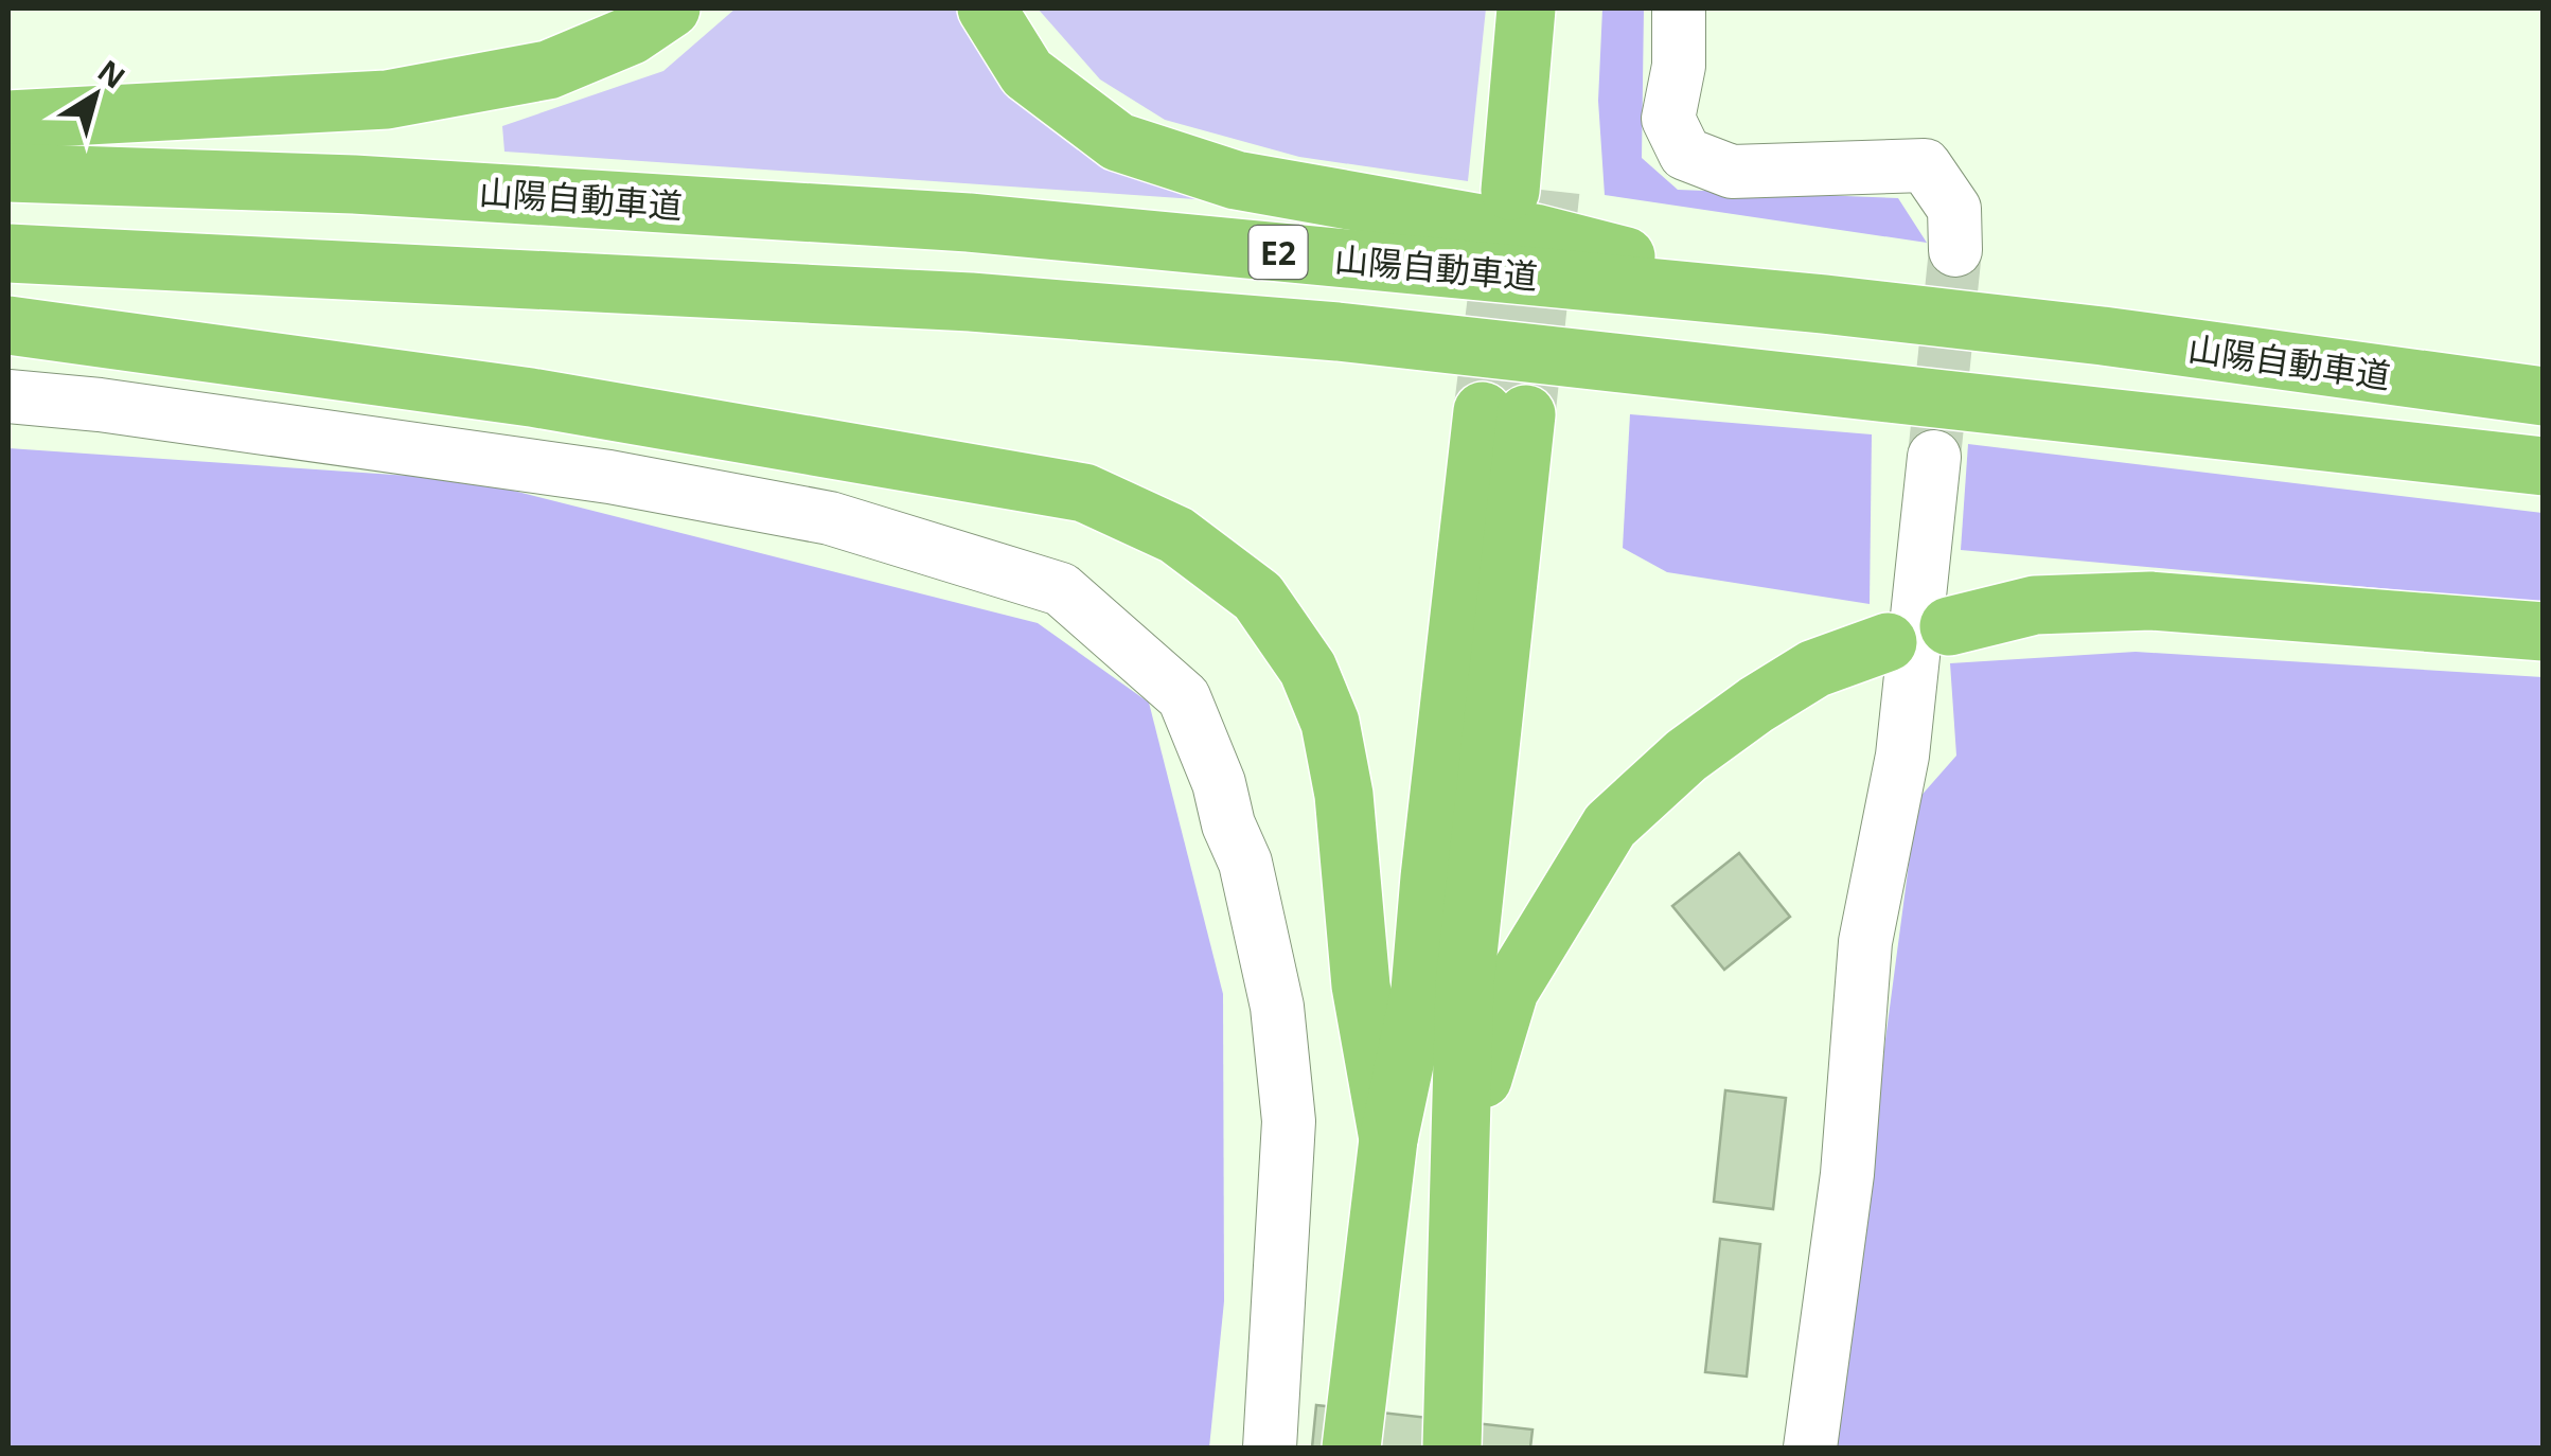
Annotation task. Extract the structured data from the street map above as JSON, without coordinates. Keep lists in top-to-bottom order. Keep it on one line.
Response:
{"streets":{"highway":["山陽自動車道","E2"]},"north":"top right"}
